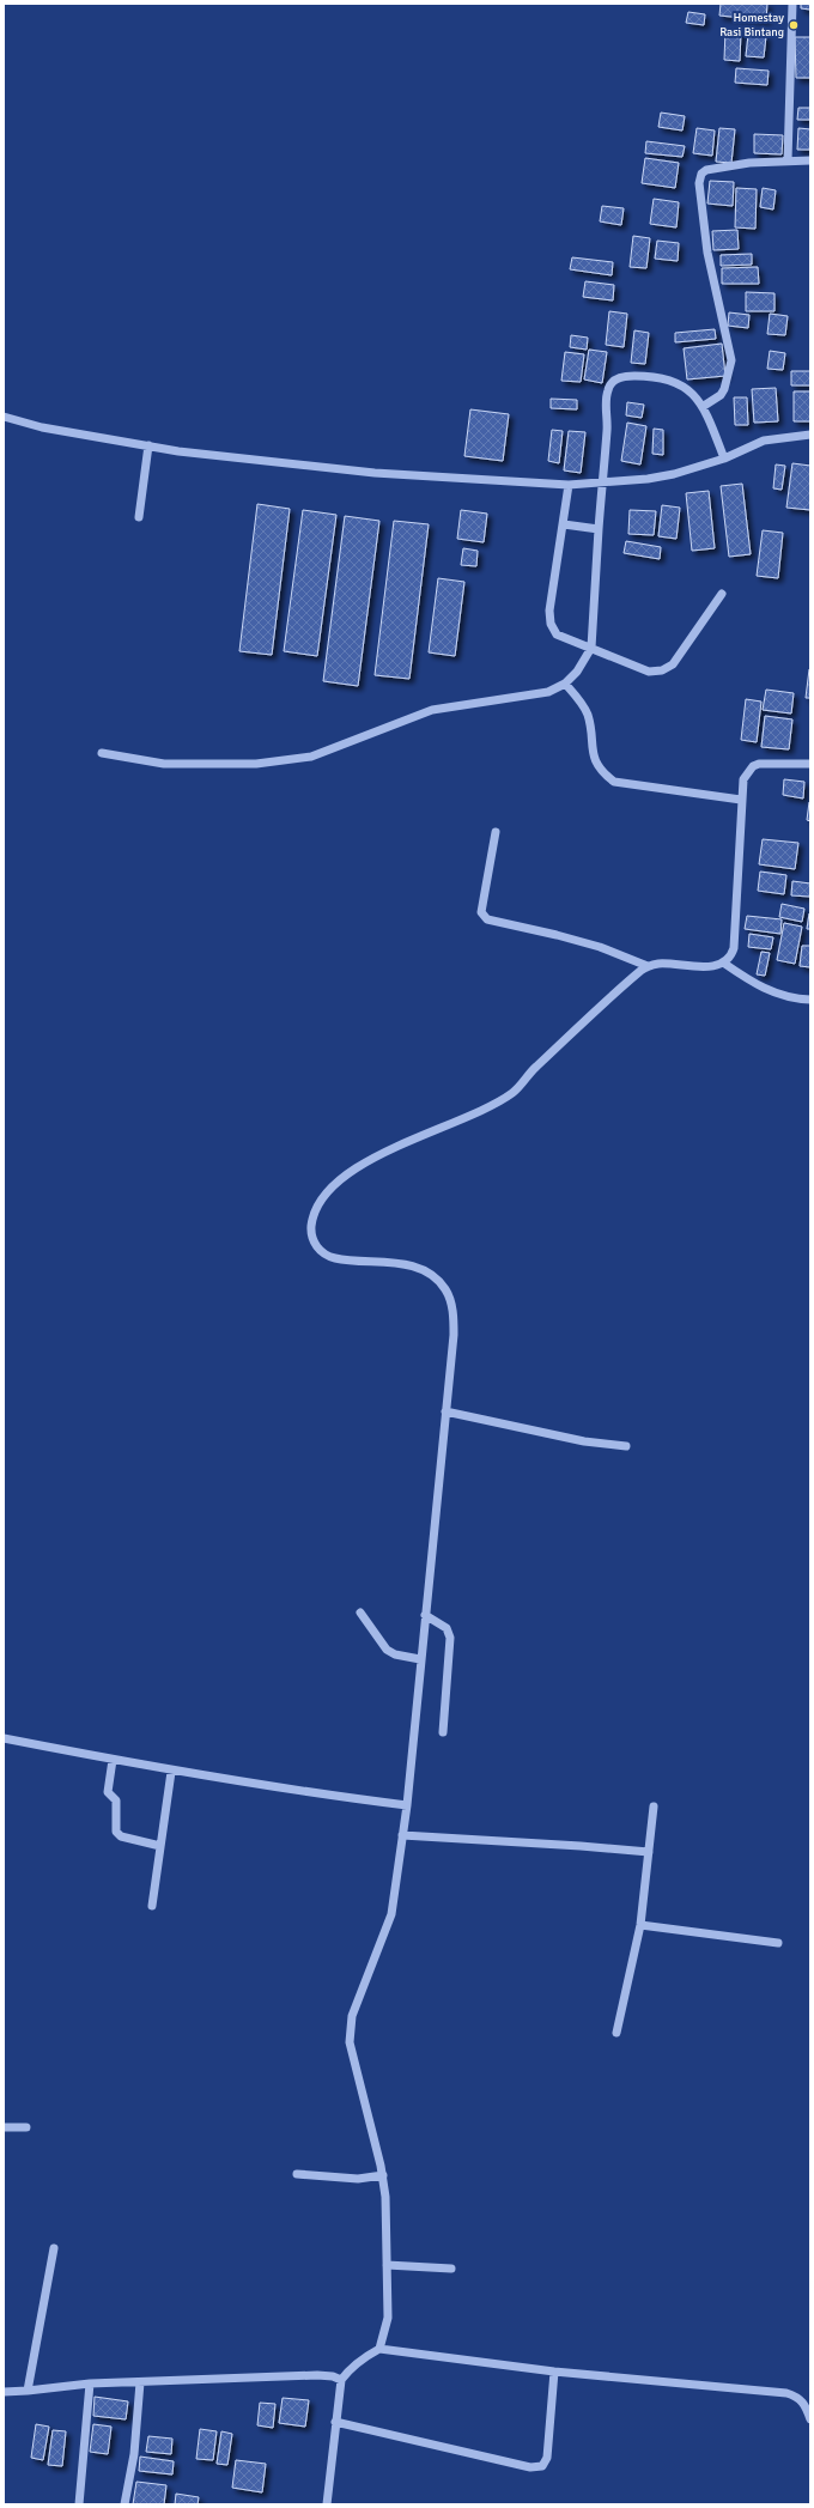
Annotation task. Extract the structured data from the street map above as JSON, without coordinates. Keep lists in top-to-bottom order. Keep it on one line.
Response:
{"places":["Homestay Rasi Bintang"]}
